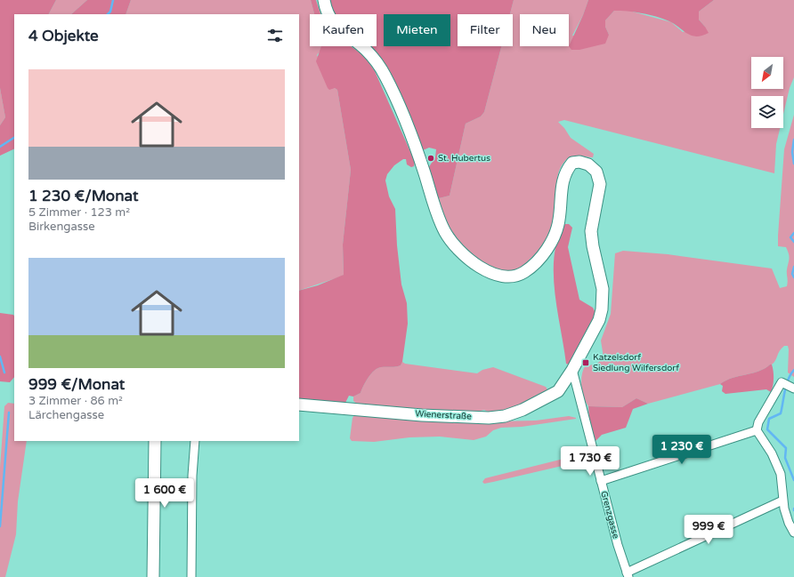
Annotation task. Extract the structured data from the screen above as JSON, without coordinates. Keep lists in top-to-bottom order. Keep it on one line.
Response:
{"streets":{"street":["Wienerstraße","Grenzgasse"]},"crossings":[["Wienerstraße","Grenzgasse"]],"places":{"other":["St. Hubertus"],"transit":["Katzelsdorf Siedlung Wilfersdorf"]},"north":"bottom left","page":{"chip":["Kaufen","Mieten","Filter","Neu"],"heading":"4 Objekte","list":[{"name":"1 230 €/Monat","note":"5 Zimmer · 123 m² · Birkengasse"},{"name":"999 €/Monat","note":"3 Zimmer · 86 m² · Lärchengasse"}],"price":["1 230 €","1 730 €","1 600 €","999 €"]}}
